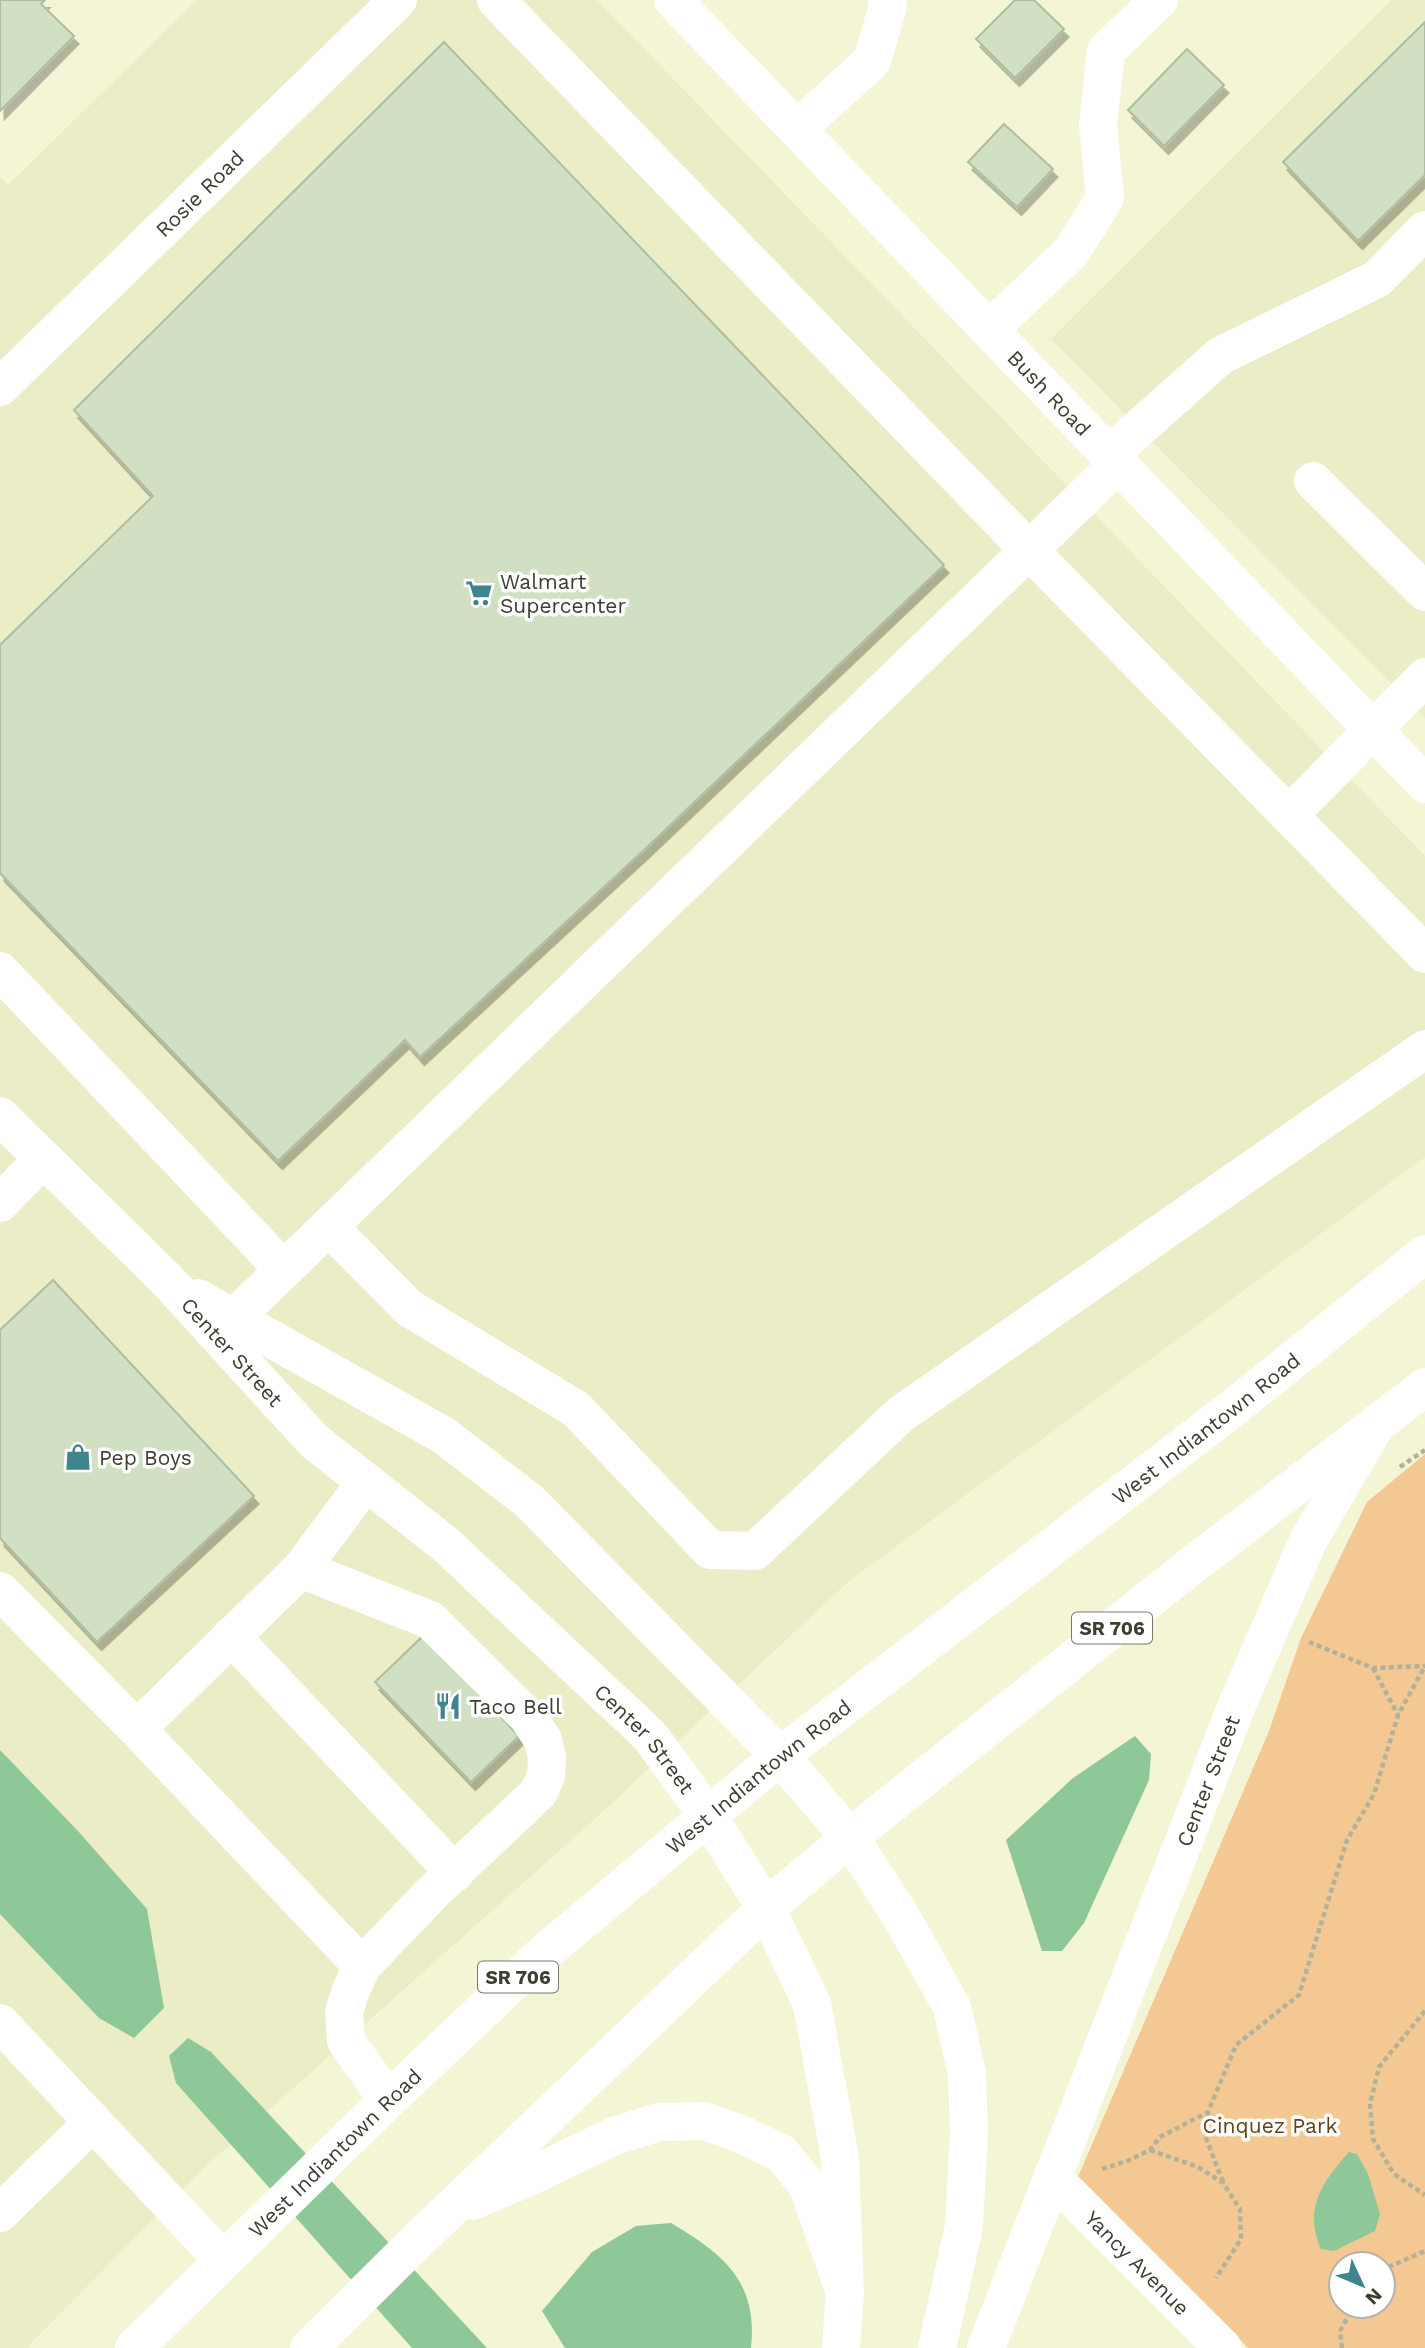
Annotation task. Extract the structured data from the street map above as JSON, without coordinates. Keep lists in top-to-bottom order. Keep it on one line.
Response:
{"streets":{"street":["Rosie Road","Bush Road","Center Street","West Indiantown Road","SR 706","Yancy Avenue"]},"crossings":[["Center Street","West Indiantown Road"],["Center Street","SR 706"],["Center Street","Yancy Avenue"]],"parks":["Cinquez Park"],"places":{"supermarket":["Walmart Supercenter"],"shop":["Pep Boys"],"restaurant":["Taco Bell"]},"north":"bottom right"}
